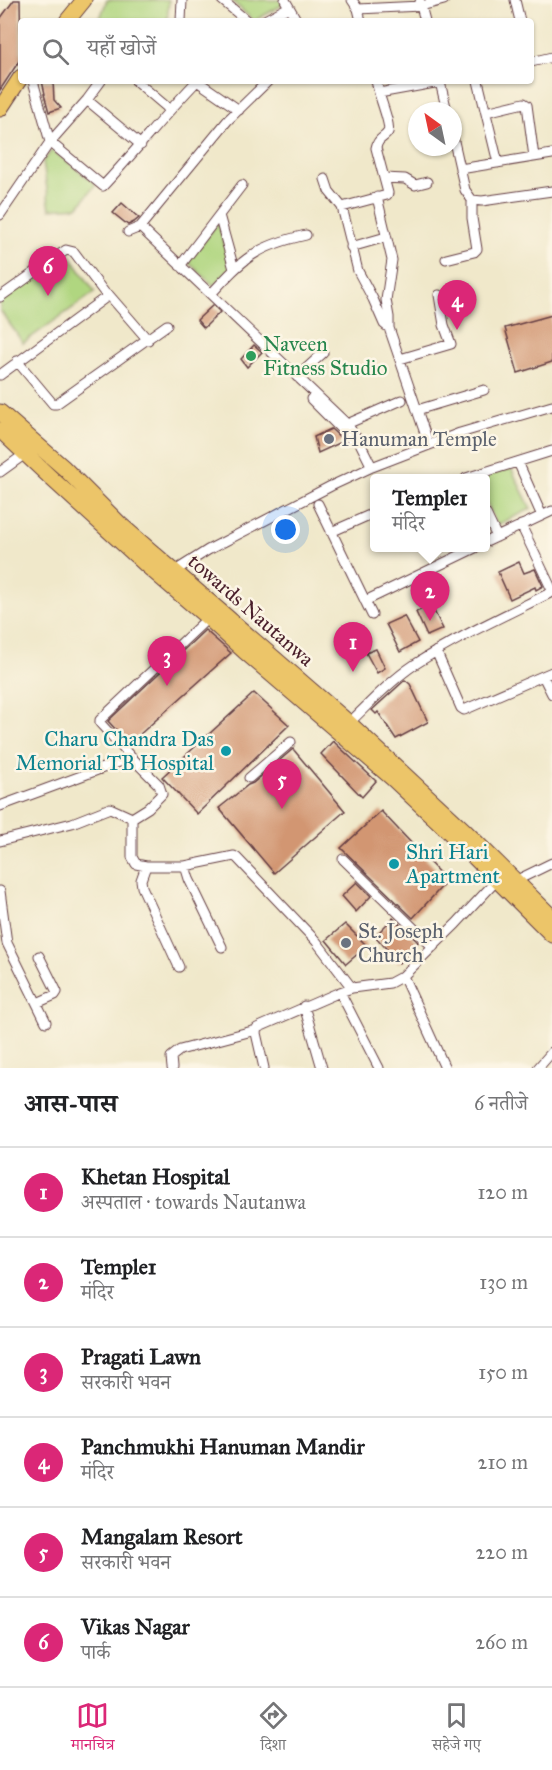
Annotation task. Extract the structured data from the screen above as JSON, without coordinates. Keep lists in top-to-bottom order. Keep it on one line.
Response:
{"streets":{"main road":["towards Nautanwa"]},"places":["Naveen Fitness Studio","Hanuman Temple","Charu Chandra Das Memorial TB Hospital","Shri Hari Apartment","St. Joseph Church"],"north":"top left","page":{"search":"यहाँ खोजें","pins":["6","4","2","1","3","5"],"popup":["Temple1","मंदिर"],"heading":["आस-पास","6 नतीजे"],"list":[{"mark":"1","name":"Khetan Hospital","note":"अस्पताल · towards Nautanwa","value":"120 m"},{"mark":"2","name":"Temple1","note":"मंदिर","value":"130 m"},{"mark":"3","name":"Pragati Lawn","note":"सरकारी भवन","value":"150 m"},{"mark":"4","name":"Panchmukhi Hanuman Mandir","note":"मंदिर","value":"210 m"},{"mark":"5","name":"Mangalam Resort","note":"सरकारी भवन","value":"220 m"},{"mark":"6","name":"Vikas Nagar","note":"पार्क","value":"260 m"}],"nav":["मानचित्र","दिशा","सहेजे गए"]}}
